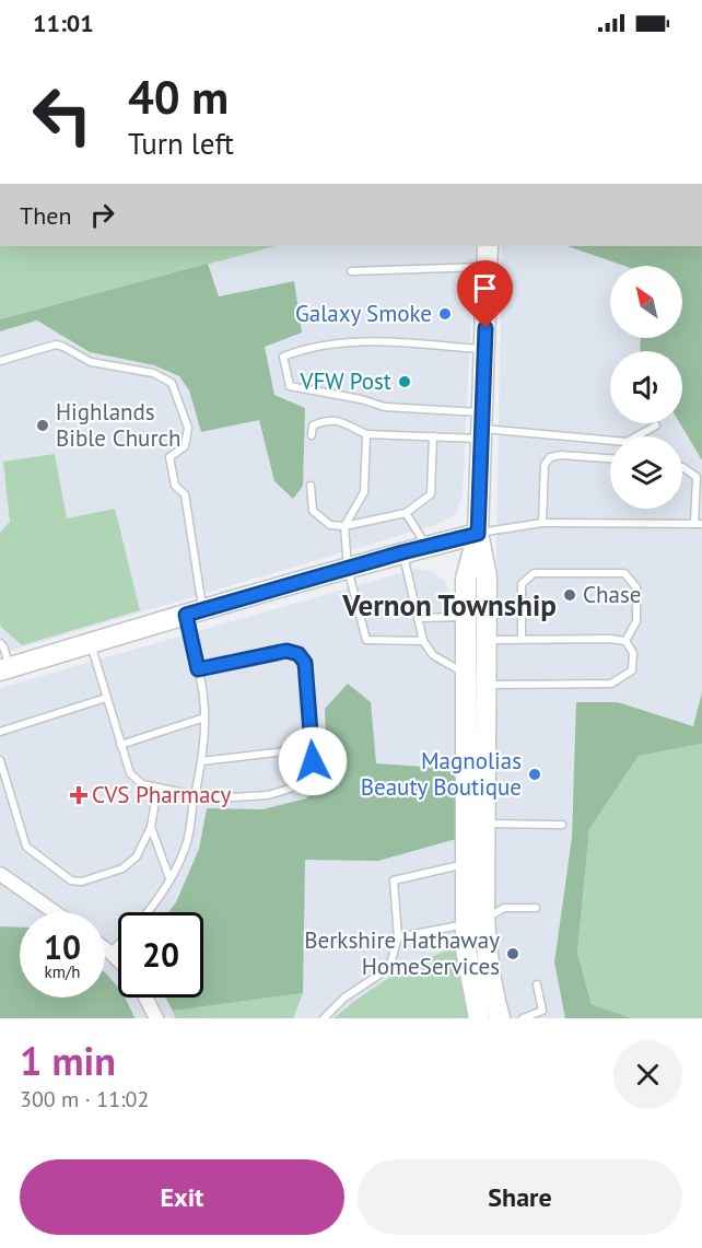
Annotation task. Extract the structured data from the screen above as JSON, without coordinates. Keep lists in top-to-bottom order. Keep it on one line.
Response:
{"districts":["Vernon Township"],"places":{"other":["Galaxy Smoke","VFW Post","Highlands Bible Church","Chase","Magnolias Beauty Boutique","Berkshire Hathaway HomeServices"],"health":["CVS Pharmacy"]},"north":"top left","page":{"status":"11:01","turn":["40 m","Turn left"],"then":"Then","speed":"10 km/h","limit":"20","heading":["1 min","300 m · 11:02"],"buttons":["Exit","Share"]}}
